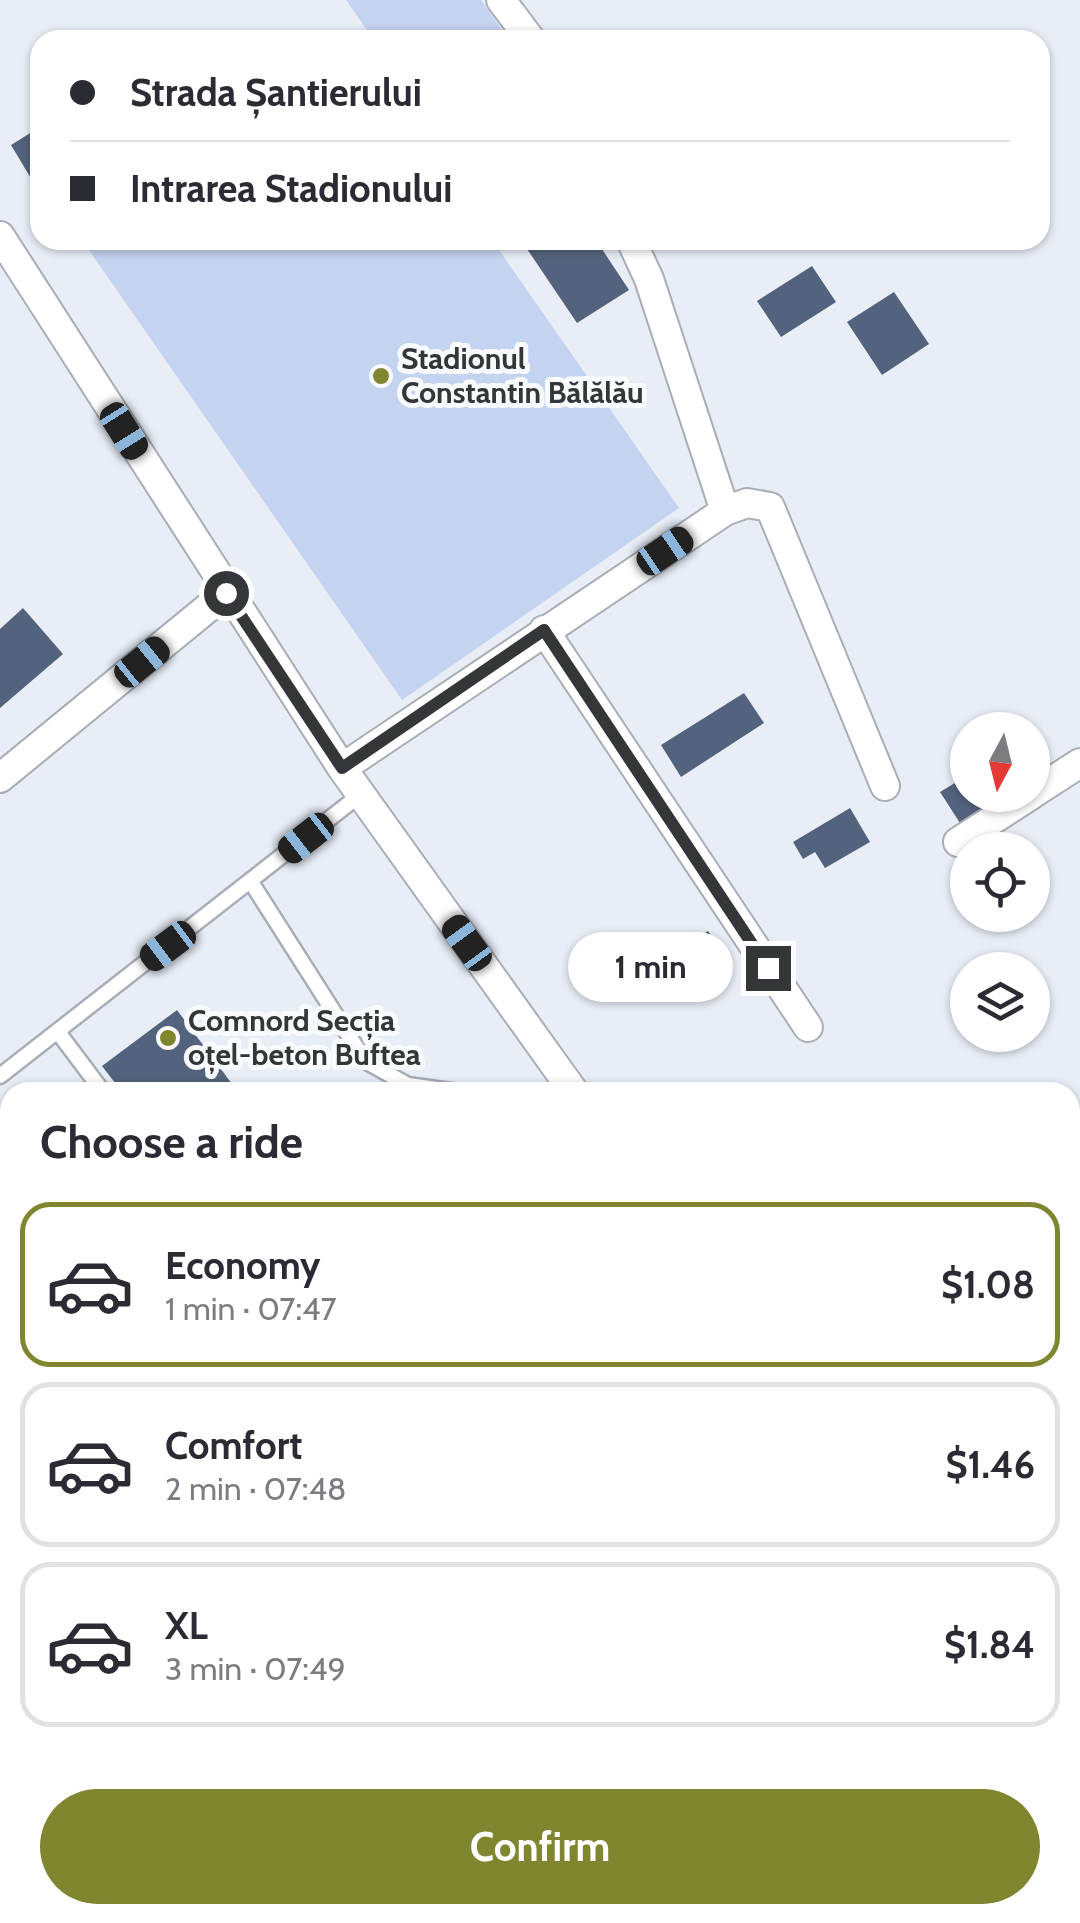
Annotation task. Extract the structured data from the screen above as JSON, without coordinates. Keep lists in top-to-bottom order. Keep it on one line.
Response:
{"places":["Stadionul Constantin Bălălău","Comnord Secția oțel-beton Buftea"],"north":"bottom","page":{"banner":["Strada Șantierului","Intrarea Stadionului"],"bubble":"1 min","heading":"Choose a ride","list":[{"name":"Economy","note":"1 min · 07:47","value":"$1.08"},{"name":"Comfort","note":"2 min · 07:48","value":"$1.46"},{"name":"XL","note":"3 min · 07:49","value":"$1.84"}],"buttons":"Confirm"}}
